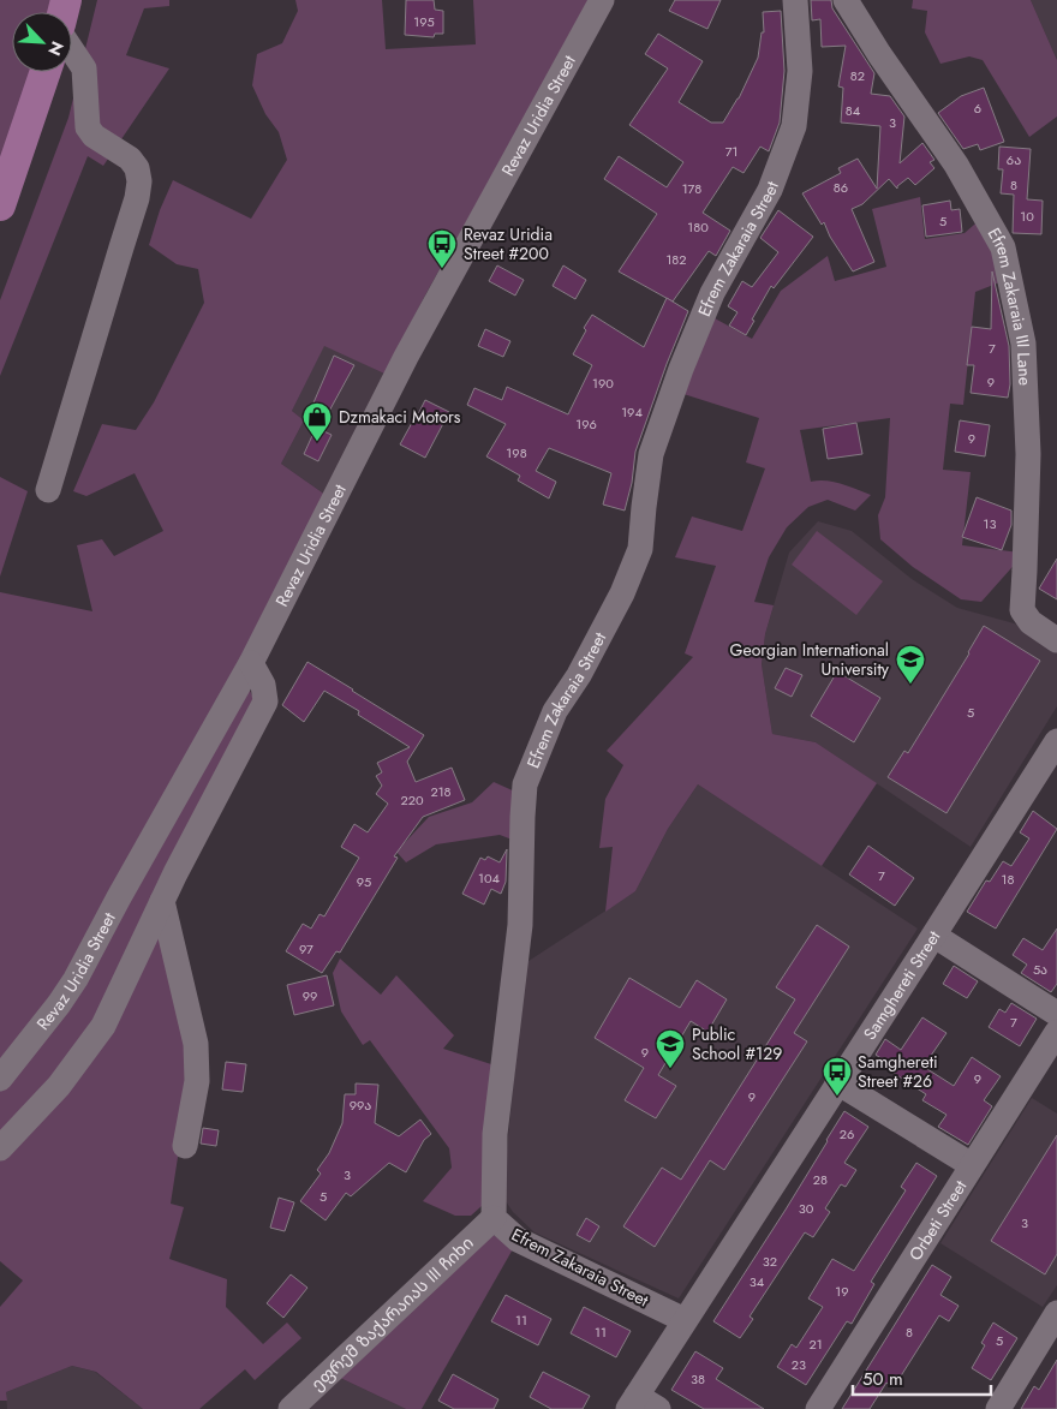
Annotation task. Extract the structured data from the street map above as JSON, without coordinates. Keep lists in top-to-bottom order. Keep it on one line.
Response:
{"streets":{"street":["Revaz Uridia Street","Efrem Zakaraia Street","Efrem Zakaraia III Lane","Samghereti Street","Orbeti Street","ეფრემ ზაქარაიას III ჩიხი"]},"crossings":[["Efrem Zakaraia Street","Samghereti Street"],["Efrem Zakaraia Street","ეფრემ ზაქარაიას III ჩიხი"]],"places":{"bus stop":["Revaz Uridia Street #200","Samghereti Street #26"],"shop":["Dzmakaci Motors"],"school or university":["Georgian International University","Public School #129"]},"house_numbers":["195","82","6","84","3","71","6ა","8","86","178","10","5","180","182","7","9","190","194","196","9","198","13","5","218","220","7","104","18","95","97","5ა","99","7","9","9","9","99ა","26","3","28","5","30","3","32","34","19","11","11","8","5","21","23","38"],"scale_bar":"50 m","north":"bottom right"}
